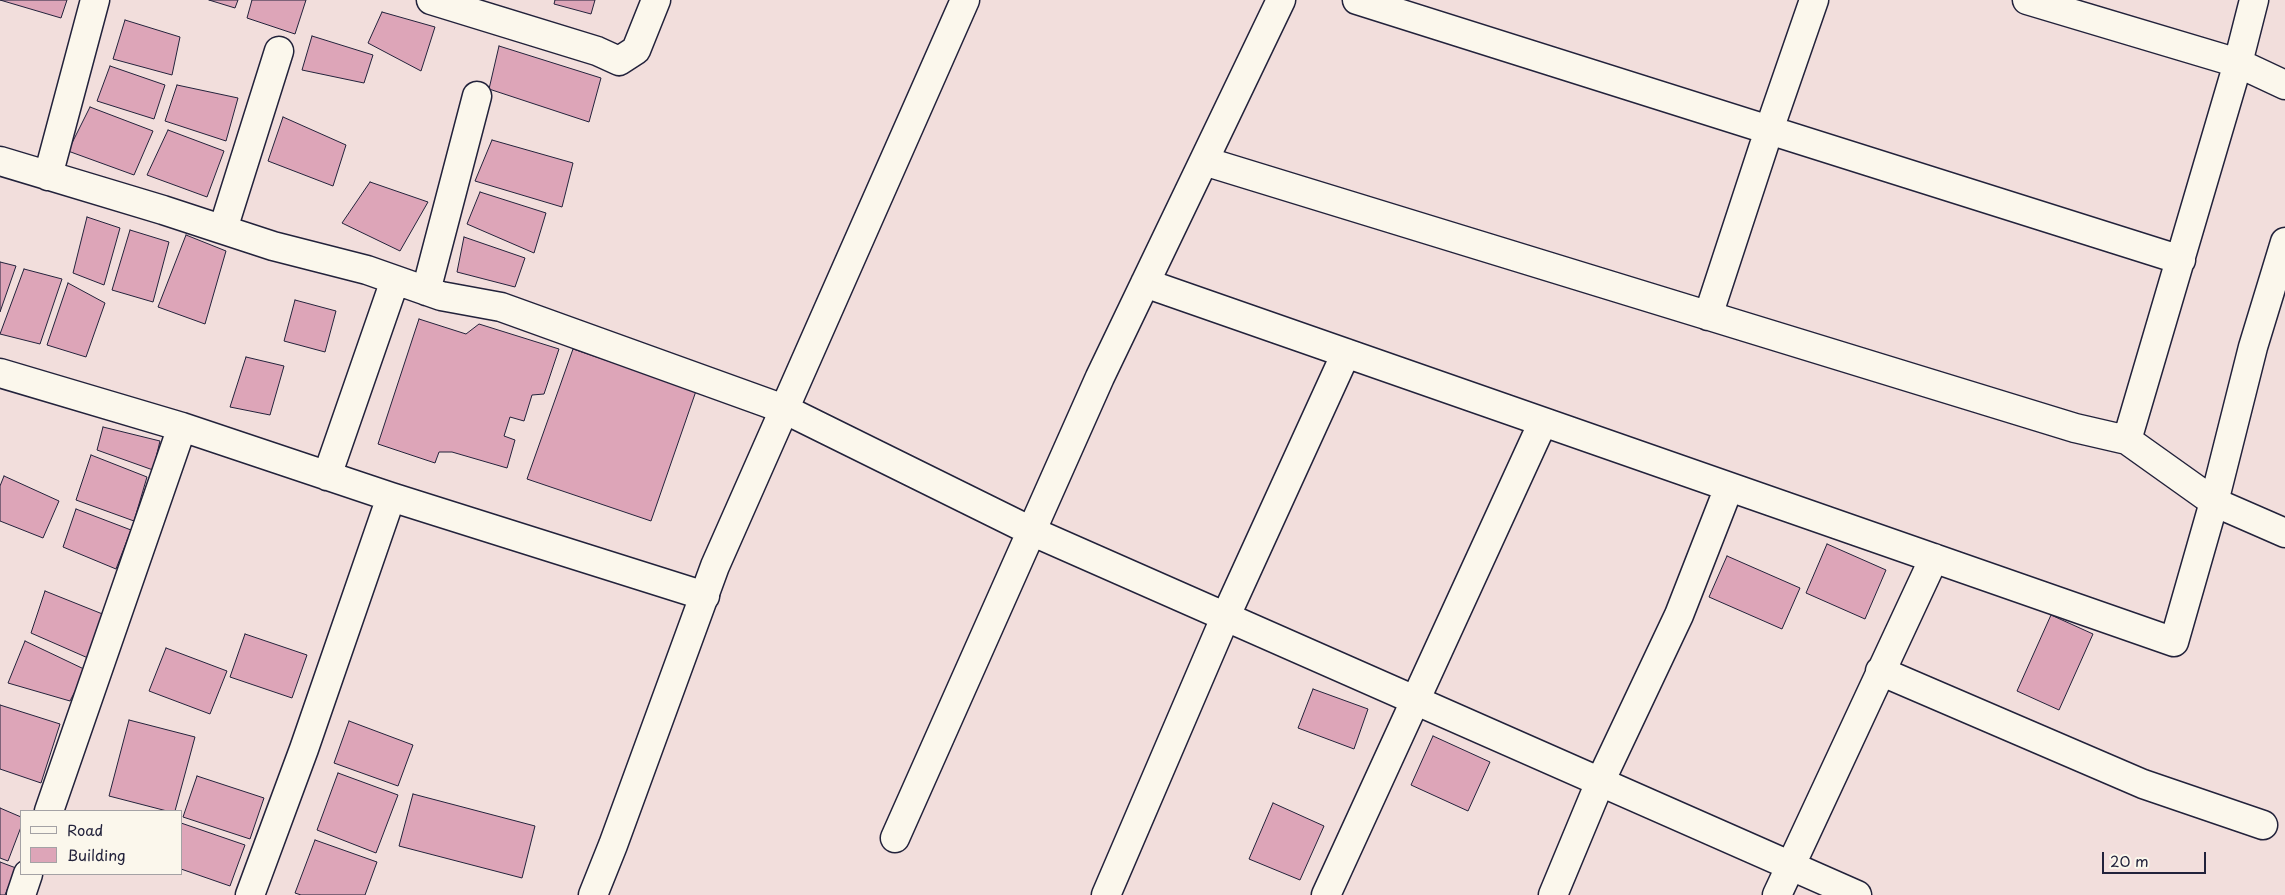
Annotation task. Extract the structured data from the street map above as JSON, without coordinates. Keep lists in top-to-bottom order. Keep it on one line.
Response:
{"legend":["Road","Building"],"scale_bar":"20 m"}
